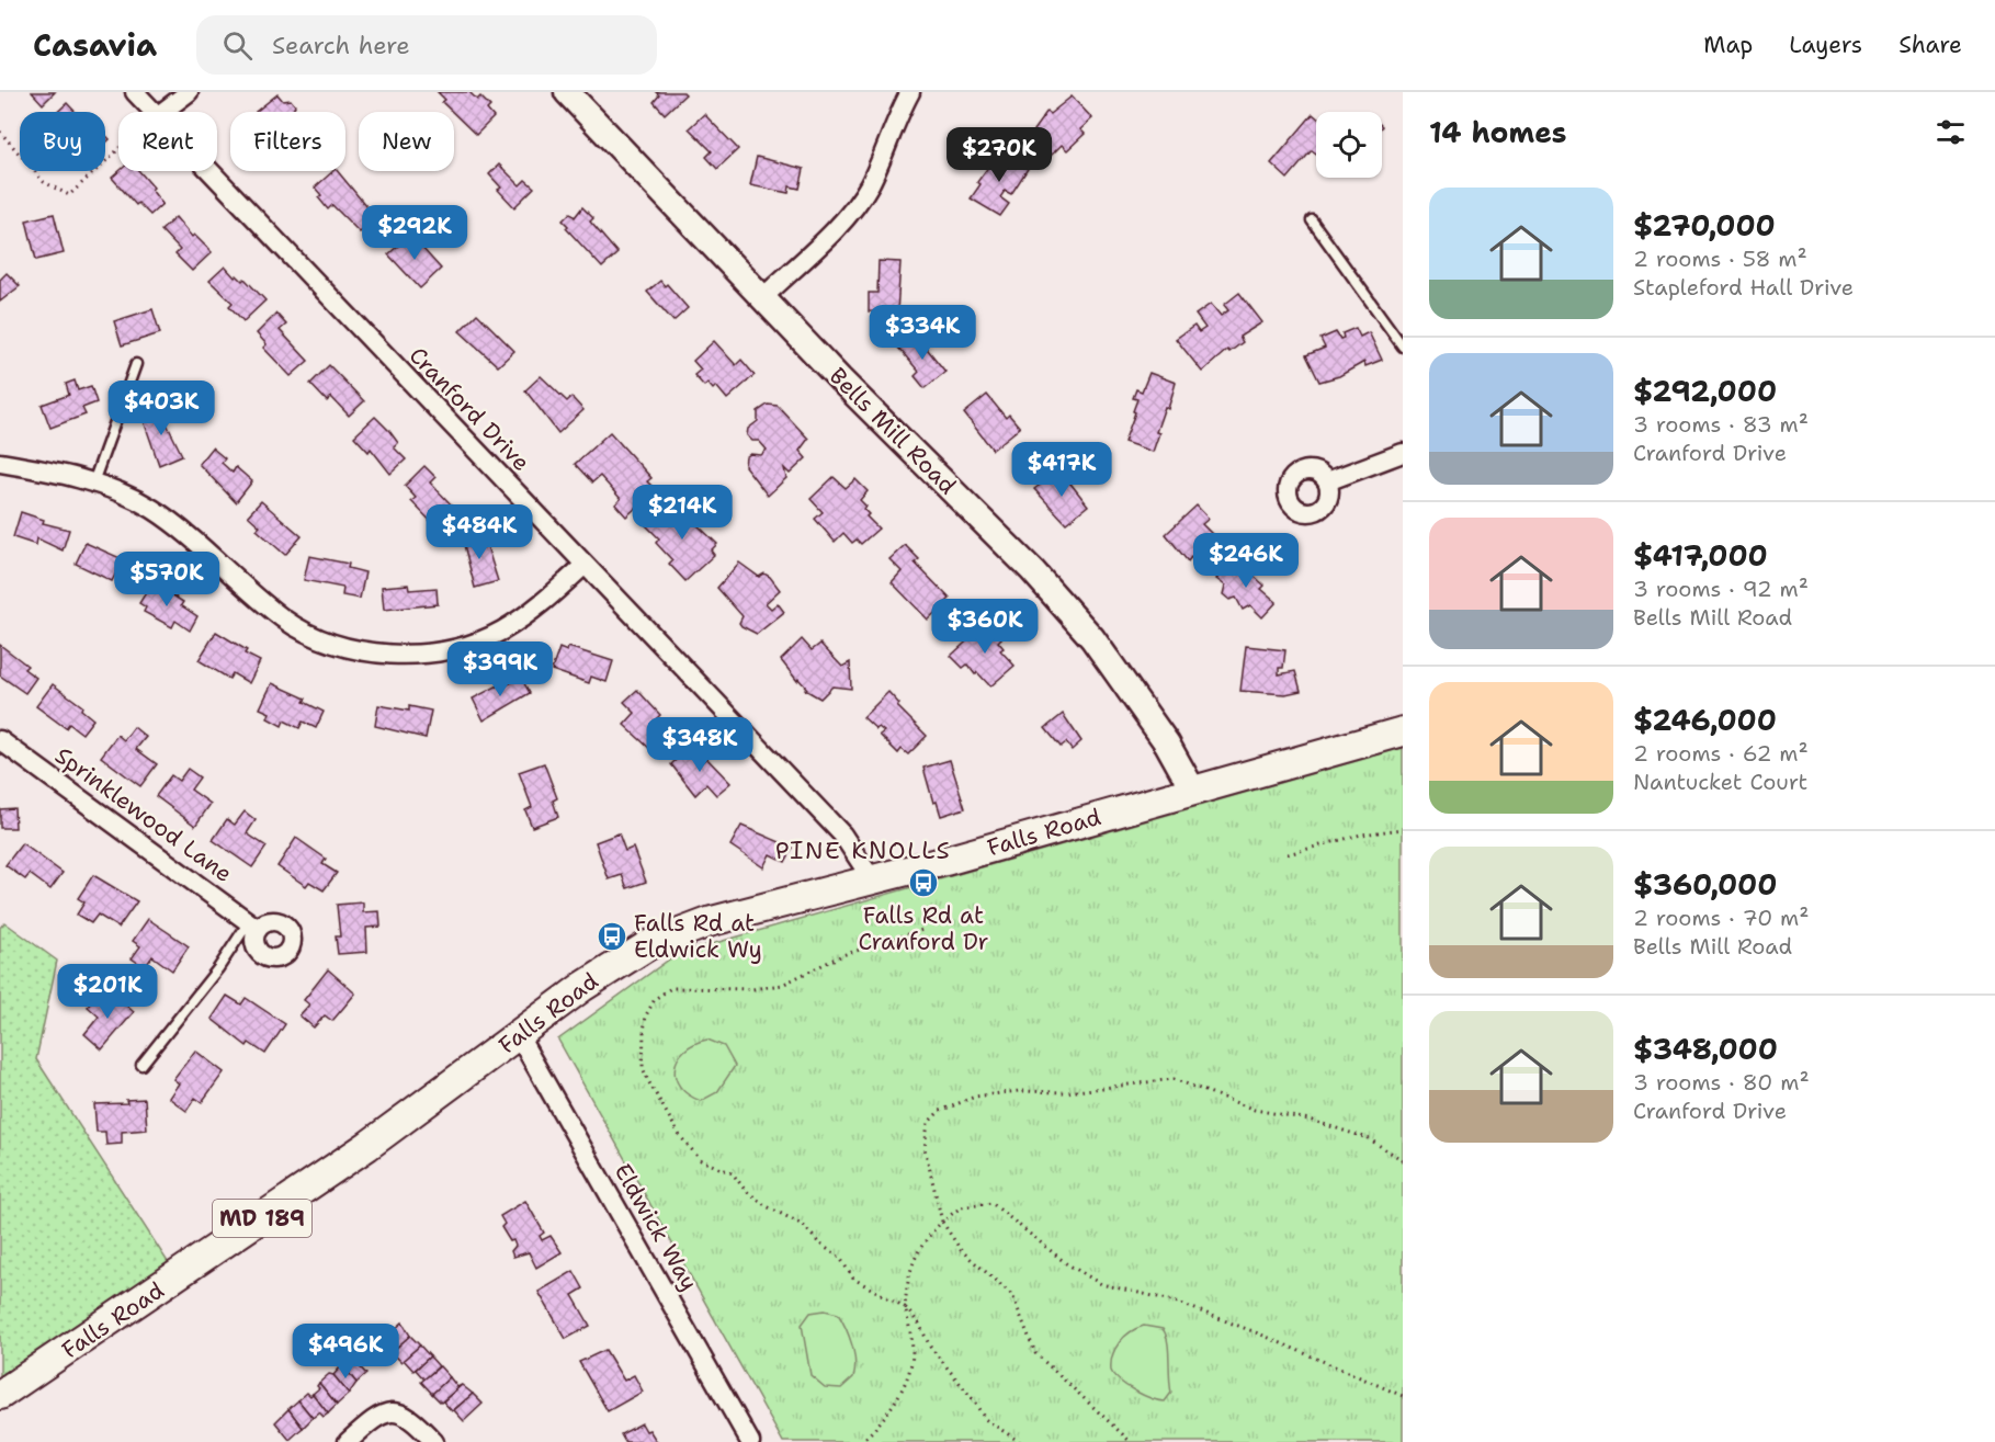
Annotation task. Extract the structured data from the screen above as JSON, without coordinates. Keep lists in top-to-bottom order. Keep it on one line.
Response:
{"streets":{"main road":["Falls Road","MD 189"],"street":["Cranford Drive","Bells Mill Road","Sprinklewood Lane","Eldwick Way"]},"crossings":[["Cranford Drive","Falls Road"],["Bells Mill Road","Falls Road"],["Falls Road","Eldwick Way"]],"districts":["PINE KNOLLS"],"places":{"bus stop":["Falls Rd at Cranford Dr","Falls Rd at Eldwick Wy"]},"page":{"header":"Casavia","search":"Search here","nav":["Map","Layers","Share"],"heading":"14 homes","chip":["Buy","Rent","Filters","New"],"price":["$270K","$292K","$334K","$403K","$417K","$214K","$484K","$246K","$570K","$360K","$399K","$348K","$201K","$496K"],"list":[{"name":"$270,000","note":"2 rooms · 58 m² · Stapleford Hall Drive"},{"name":"$292,000","note":"3 rooms · 83 m² · Cranford Drive"},{"name":"$417,000","note":"3 rooms · 92 m² · Bells Mill Road"},{"name":"$246,000","note":"2 rooms · 62 m² · Nantucket Court"},{"name":"$360,000","note":"2 rooms · 70 m² · Bells Mill Road"},{"name":"$348,000","note":"3 rooms · 80 m² · Cranford Drive"}]}}
